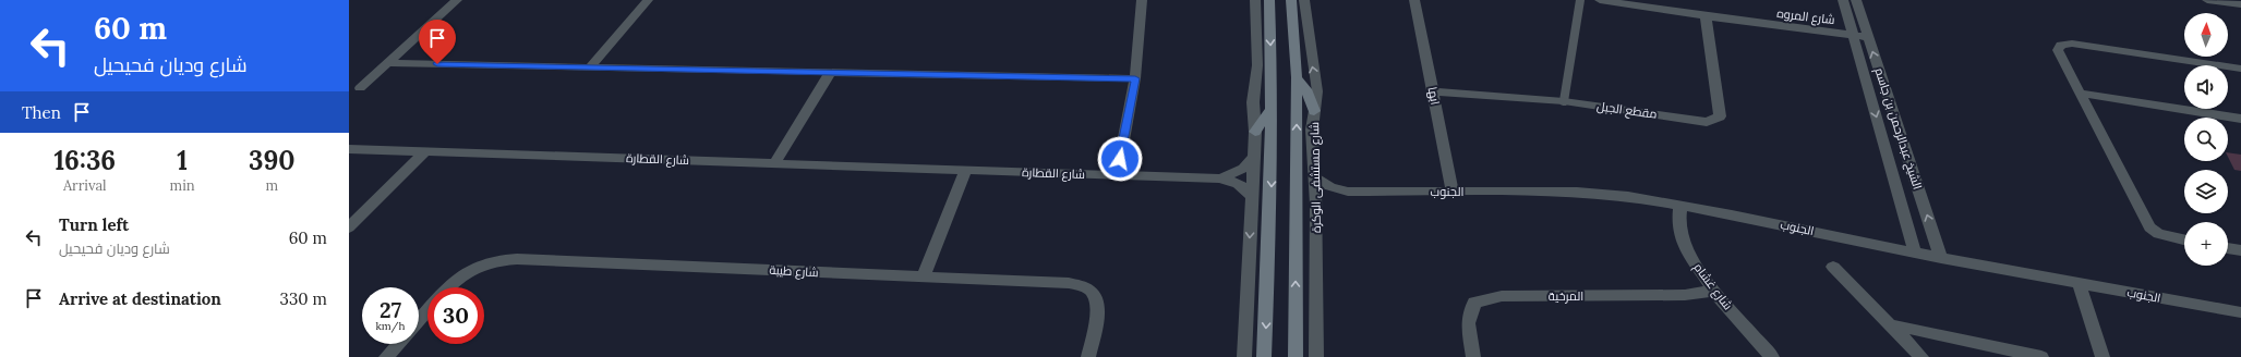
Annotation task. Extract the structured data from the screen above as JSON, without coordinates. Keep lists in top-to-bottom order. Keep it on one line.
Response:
{"streets":{"street":["شارع المروه","ابها","مقطع الجبل","الشيخ عبدالرحمن بن جاسم","شارع القطارة","شارع مستشفى الوكرة","الجنوب","شارع طيبة","شارع غشام","المرخية"]},"crossings":[["شارع المروه","مقطع الجبل"],["شارع المروه","الشيخ عبدالرحمن بن جاسم"],["ابها","مقطع الجبل"],["ابها","الجنوب"],["الشيخ عبدالرحمن بن جاسم","الجنوب"],["شارع مستشفى الوكرة","الجنوب"],["الجنوب","شارع غشام"],["شارع غشام","المرخية"]],"north":"top","page":{"turn":["60 m","شارع وديان فحيحيل"],"map_buttons":"+","then":"Then","eta":["16:36","Arrival","1","min","390","m"],"list":[{"name":"Turn left","note":"شارع وديان فحيحيل","value":"60 m"},{"name":"Arrive at destination","value":"330 m"}],"speed":"27 km/h","limit":"30"}}
